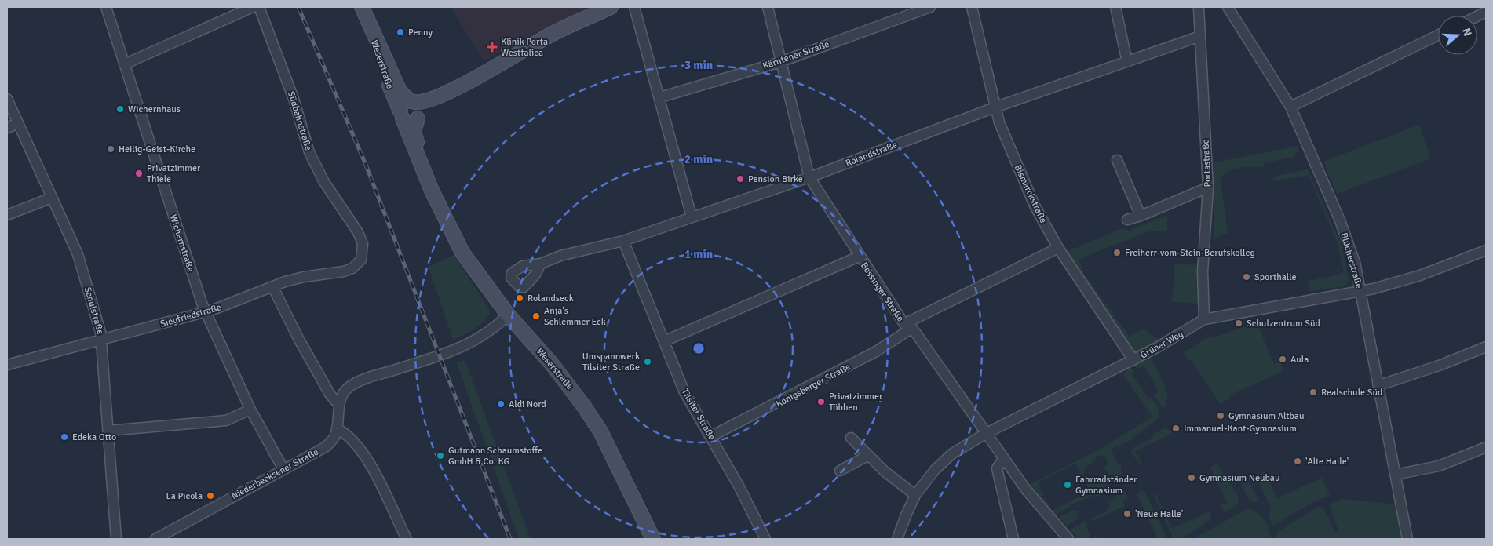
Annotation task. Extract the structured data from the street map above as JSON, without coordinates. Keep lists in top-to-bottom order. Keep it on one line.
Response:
{"streets":{"street":["Kärntener Straße","Weserstraße","Südbahnstraße","Rolandstraße","Portastraße","Bismarckstraße","Wichernstraße","Blücherstraße","Bessinger Straße","Schulstraße","Siegfriedstraße","Grüner Weg","Königsberger Straße","Tilsiter Straße","Niederbecksener Straße"]},"crossings":[["Kärntener Straße","Bessinger Straße"],["Weserstraße","Niederbecksener Straße"],["Südbahnstraße","Siegfriedstraße"],["Rolandstraße","Portastraße"],["Rolandstraße","Bismarckstraße"],["Rolandstraße","Bessinger Straße"],["Rolandstraße","Tilsiter Straße"],["Portastraße","Grüner Weg"],["Bismarckstraße","Grüner Weg"],["Bismarckstraße","Königsberger Straße"],["Wichernstraße","Siegfriedstraße"],["Wichernstraße","Niederbecksener Straße"],["Blücherstraße","Grüner Weg"],["Bessinger Straße","Grüner Weg"],["Bessinger Straße","Königsberger Straße"],["Schulstraße","Siegfriedstraße"],["Königsberger Straße","Tilsiter Straße"]],"places":{"other":["Penny","Wichernhaus","Heilig-Geist-Kirche","Privatzimmer Thiele","Pension Birke","Freiherr-vom-Stein-Berufskolleg","Sporthalle","Rolandseck","Anja's Schlemmer Eck","Schulzentrum Süd","Aula","Umspannwerk Tilsiter Straße","Realschule Süd","Privatzimmer Többen","Aldi Nord","Gymnasium Altbau","Immanuel-Kant-Gymnasium","Edeka Otto","Gutmann Schaumstoffe GmbH & Co. KG","'Alte Halle'","Gymnasium Neubau","Fahrradständer Gymnasium","La Picola","'Neue Halle'"],"health":["Klinik Porta Westfalica"]},"north":"right","rings":["3 min","2 min","1 min"]}
